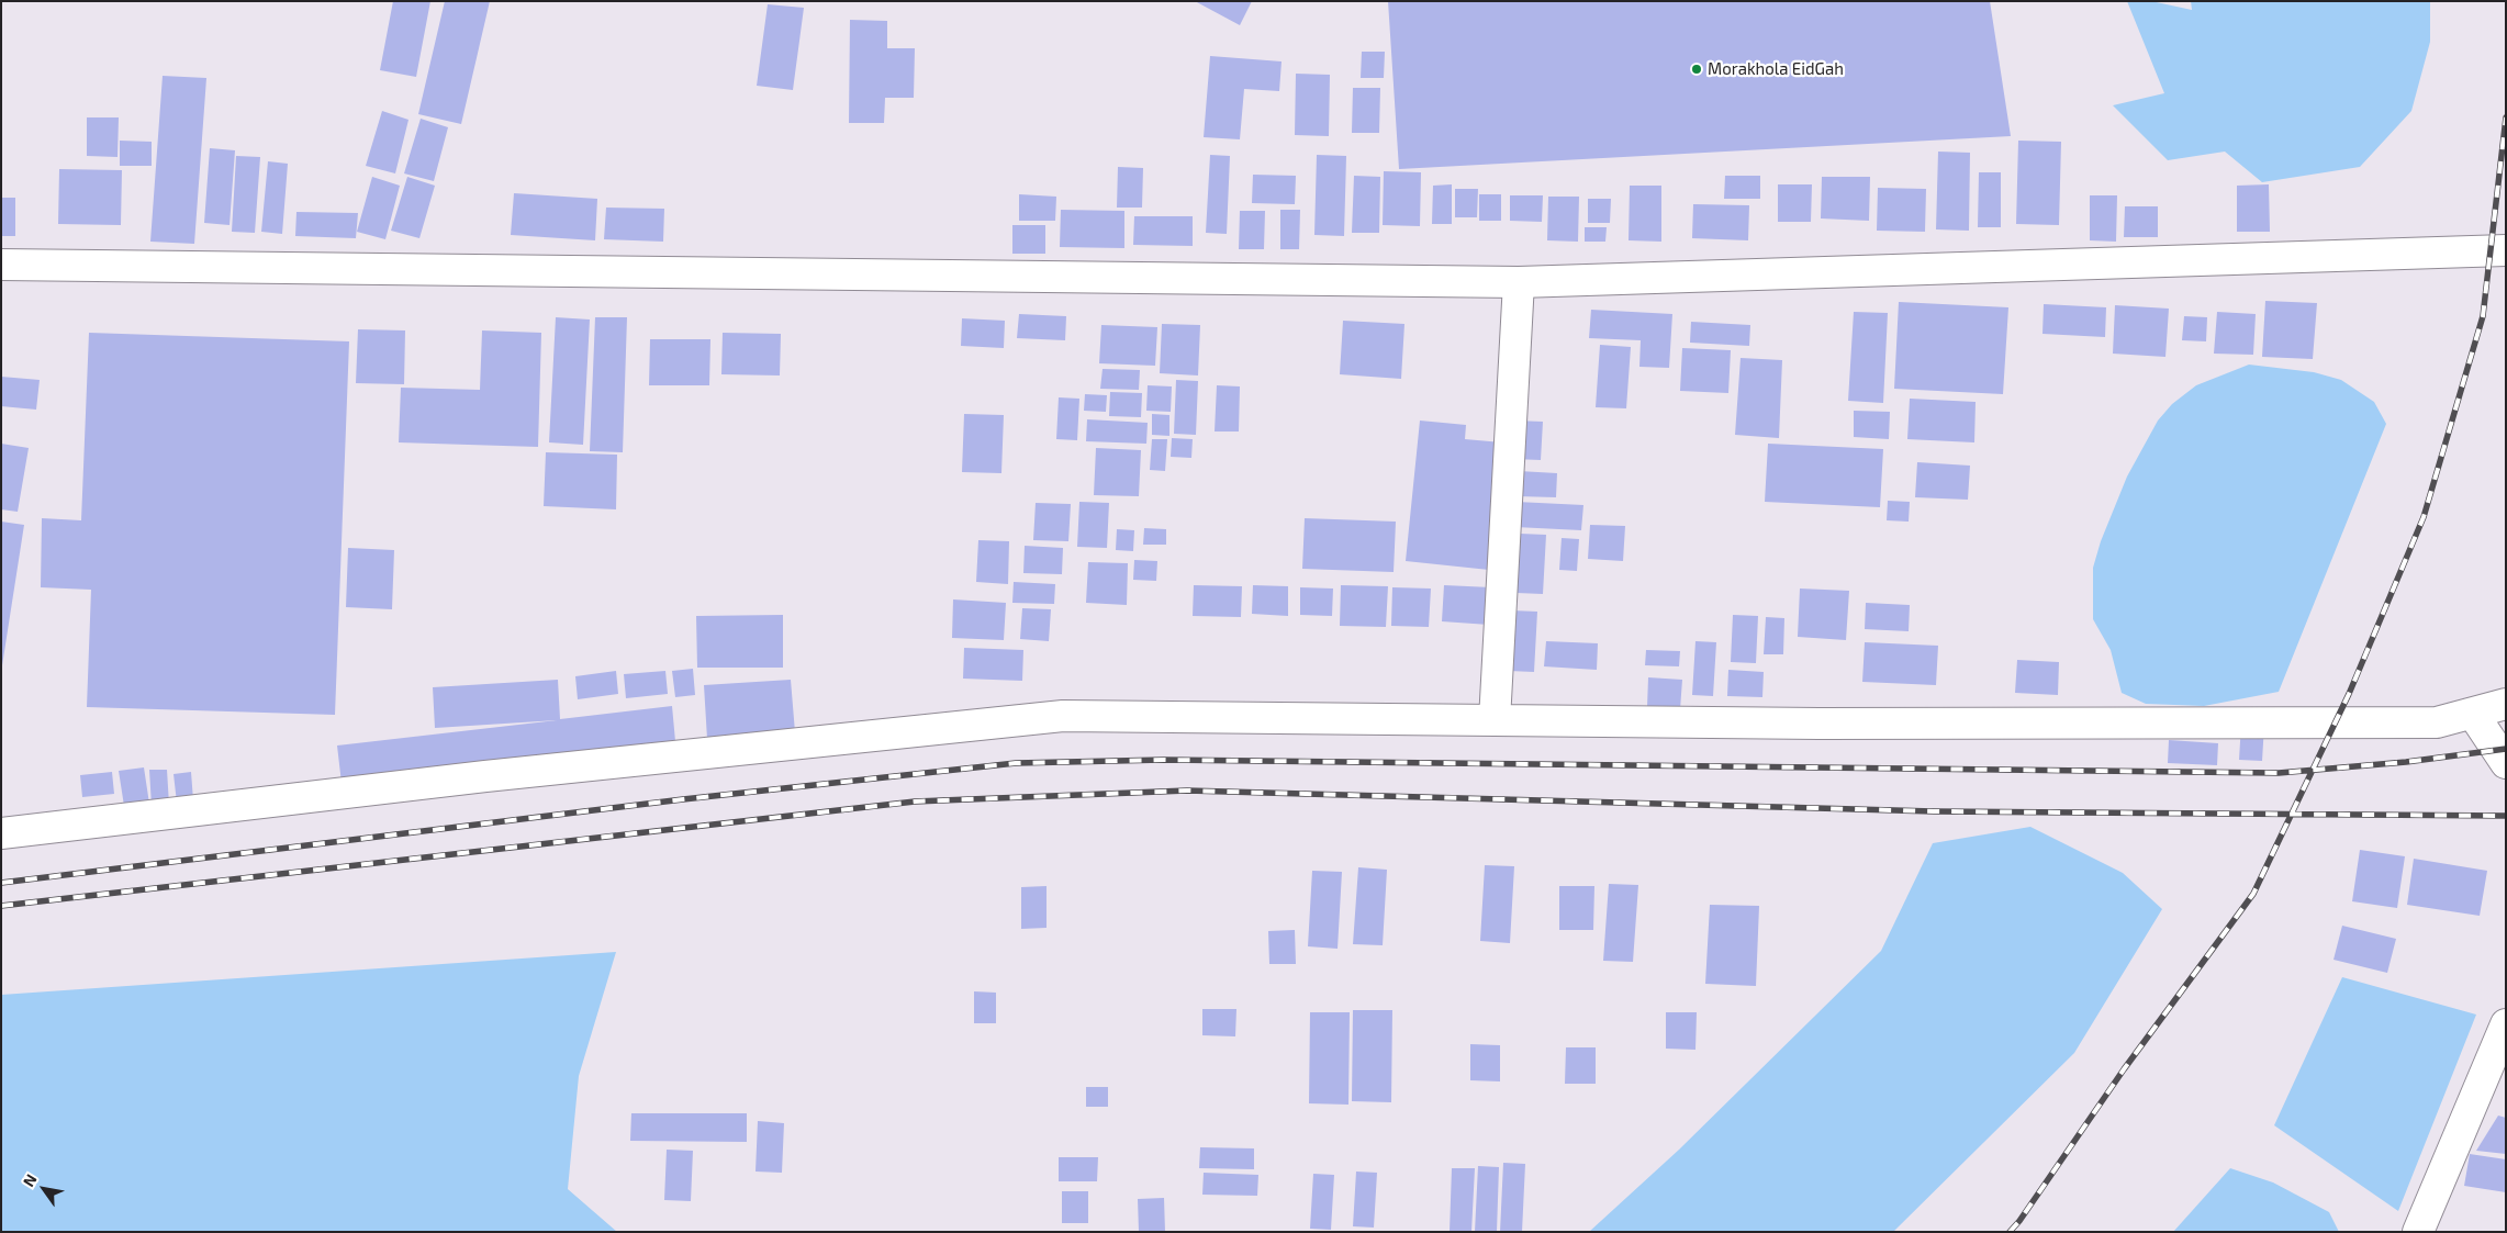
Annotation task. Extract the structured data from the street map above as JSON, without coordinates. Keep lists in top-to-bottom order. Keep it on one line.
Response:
{"places":["Morakhola EidGah"],"north":"top left"}
